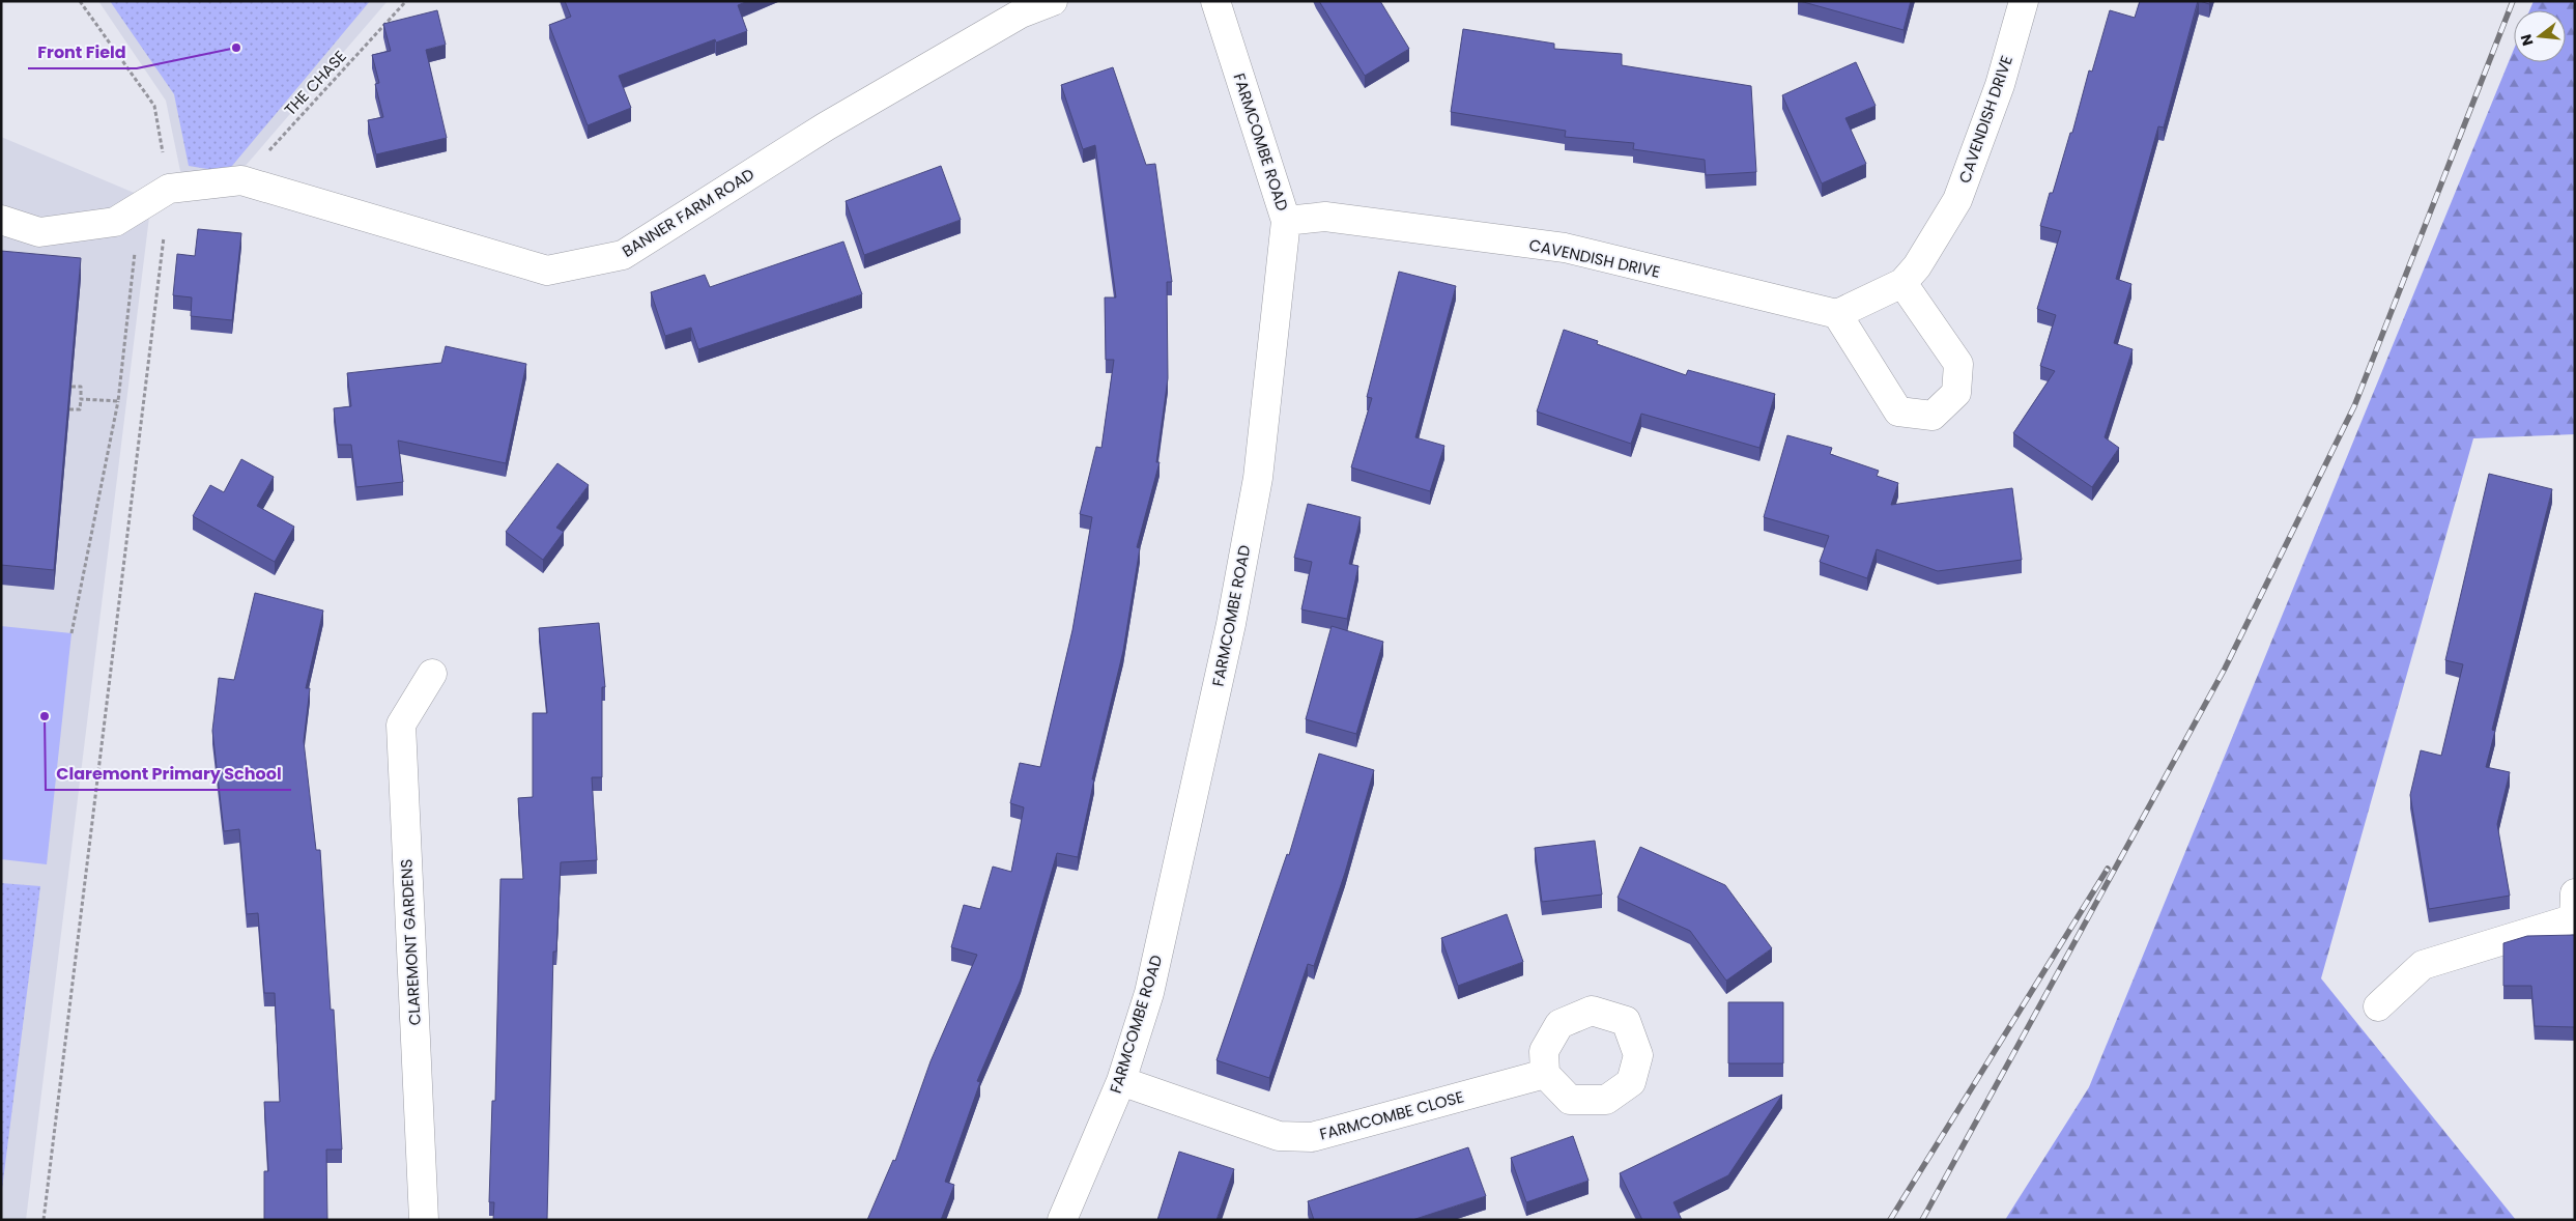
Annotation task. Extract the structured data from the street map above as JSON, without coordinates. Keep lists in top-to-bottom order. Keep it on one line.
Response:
{"streets":{"street":["CAVENDISH DRIVE","FARMCOMBE ROAD","BANNER FARM ROAD","CLAREMONT GARDENS","FARMCOMBE CLOSE"],"path":["THE CHASE"]},"crossings":[["THE CHASE","BANNER FARM ROAD"],["CAVENDISH DRIVE","FARMCOMBE ROAD"],["FARMCOMBE ROAD","FARMCOMBE CLOSE"]],"places":["Front Field","Claremont Primary School"],"north":"left"}
